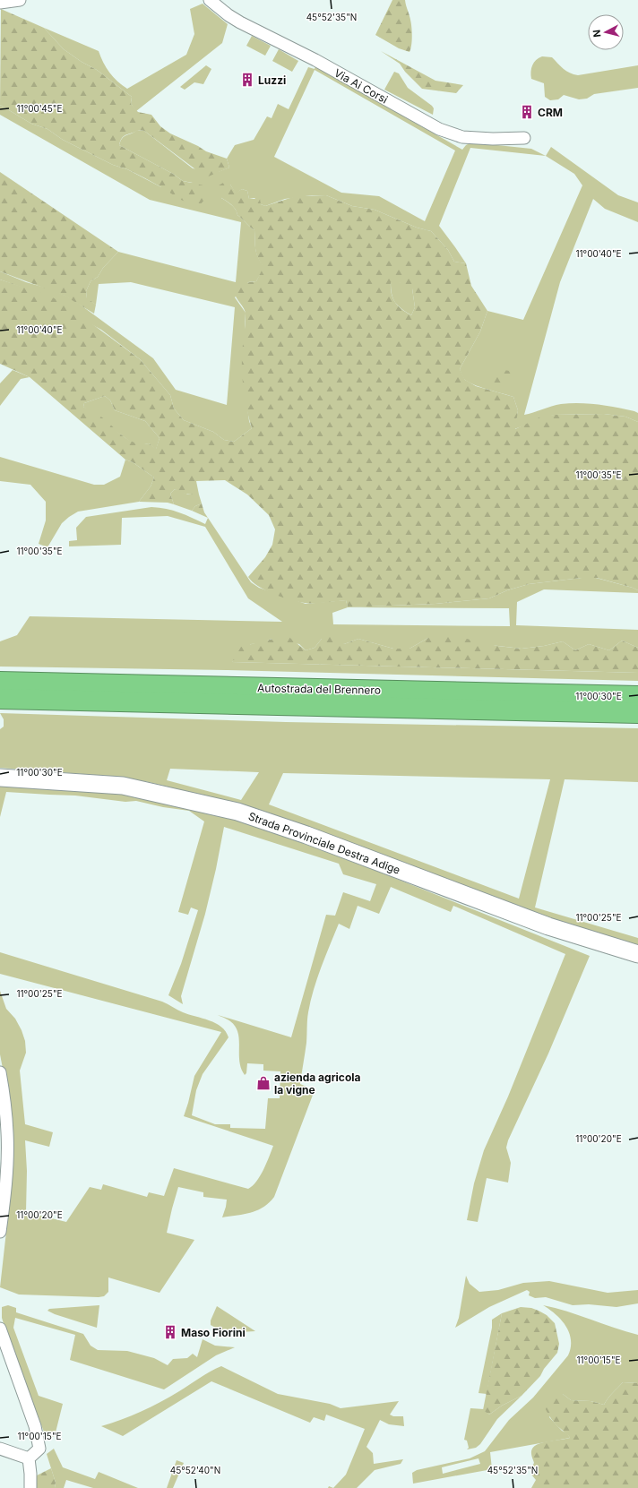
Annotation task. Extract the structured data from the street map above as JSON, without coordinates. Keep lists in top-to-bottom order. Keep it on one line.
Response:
{"streets":{"highway":["Autostrada del Brennero"],"main road":["Strada Provinciale Destra Adige"],"street":["Via Ai Corsi"]},"places":{"building":["Luzzi","CRM","Maso Fiorini"],"shop":["azienda agricola la vigne"]},"north":"left","coordinates":["45°52'35\"N","11°00'45\"E","11°00'40\"E","11°00'35\"E","11°00'30\"E","11°00'25\"E","11°00'20\"E","11°00'15\"E","45°52'40\"N"]}
